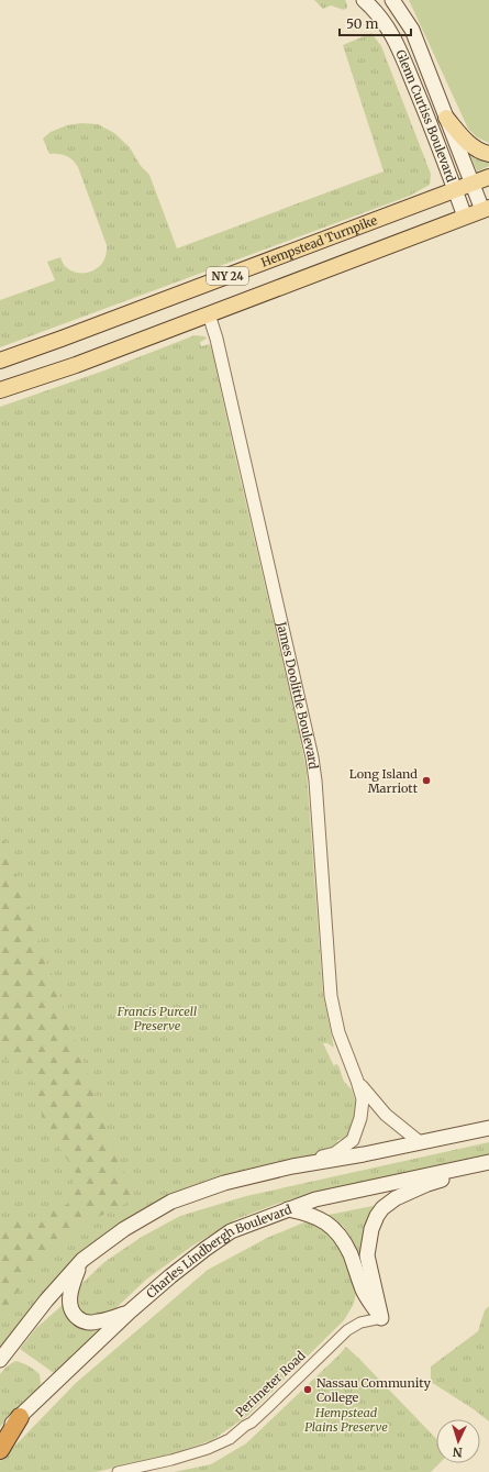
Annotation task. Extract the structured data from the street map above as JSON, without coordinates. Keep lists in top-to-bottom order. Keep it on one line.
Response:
{"streets":{"main road":["Glenn Curtiss Boulevard","Hempstead Turnpike","NY 24","Charles Lindbergh Boulevard"],"street":["James Doolittle Boulevard","Perimeter Road"]},"crossings":[["Glenn Curtiss Boulevard","Hempstead Turnpike"],["Glenn Curtiss Boulevard","NY 24"],["NY 24","James Doolittle Boulevard"]],"parks":["Francis Purcell Preserve","Hempstead Plains Preserve"],"places":["Long Island Marriott","Nassau Community College"],"scale_bar":"50 m","north":"bottom"}
